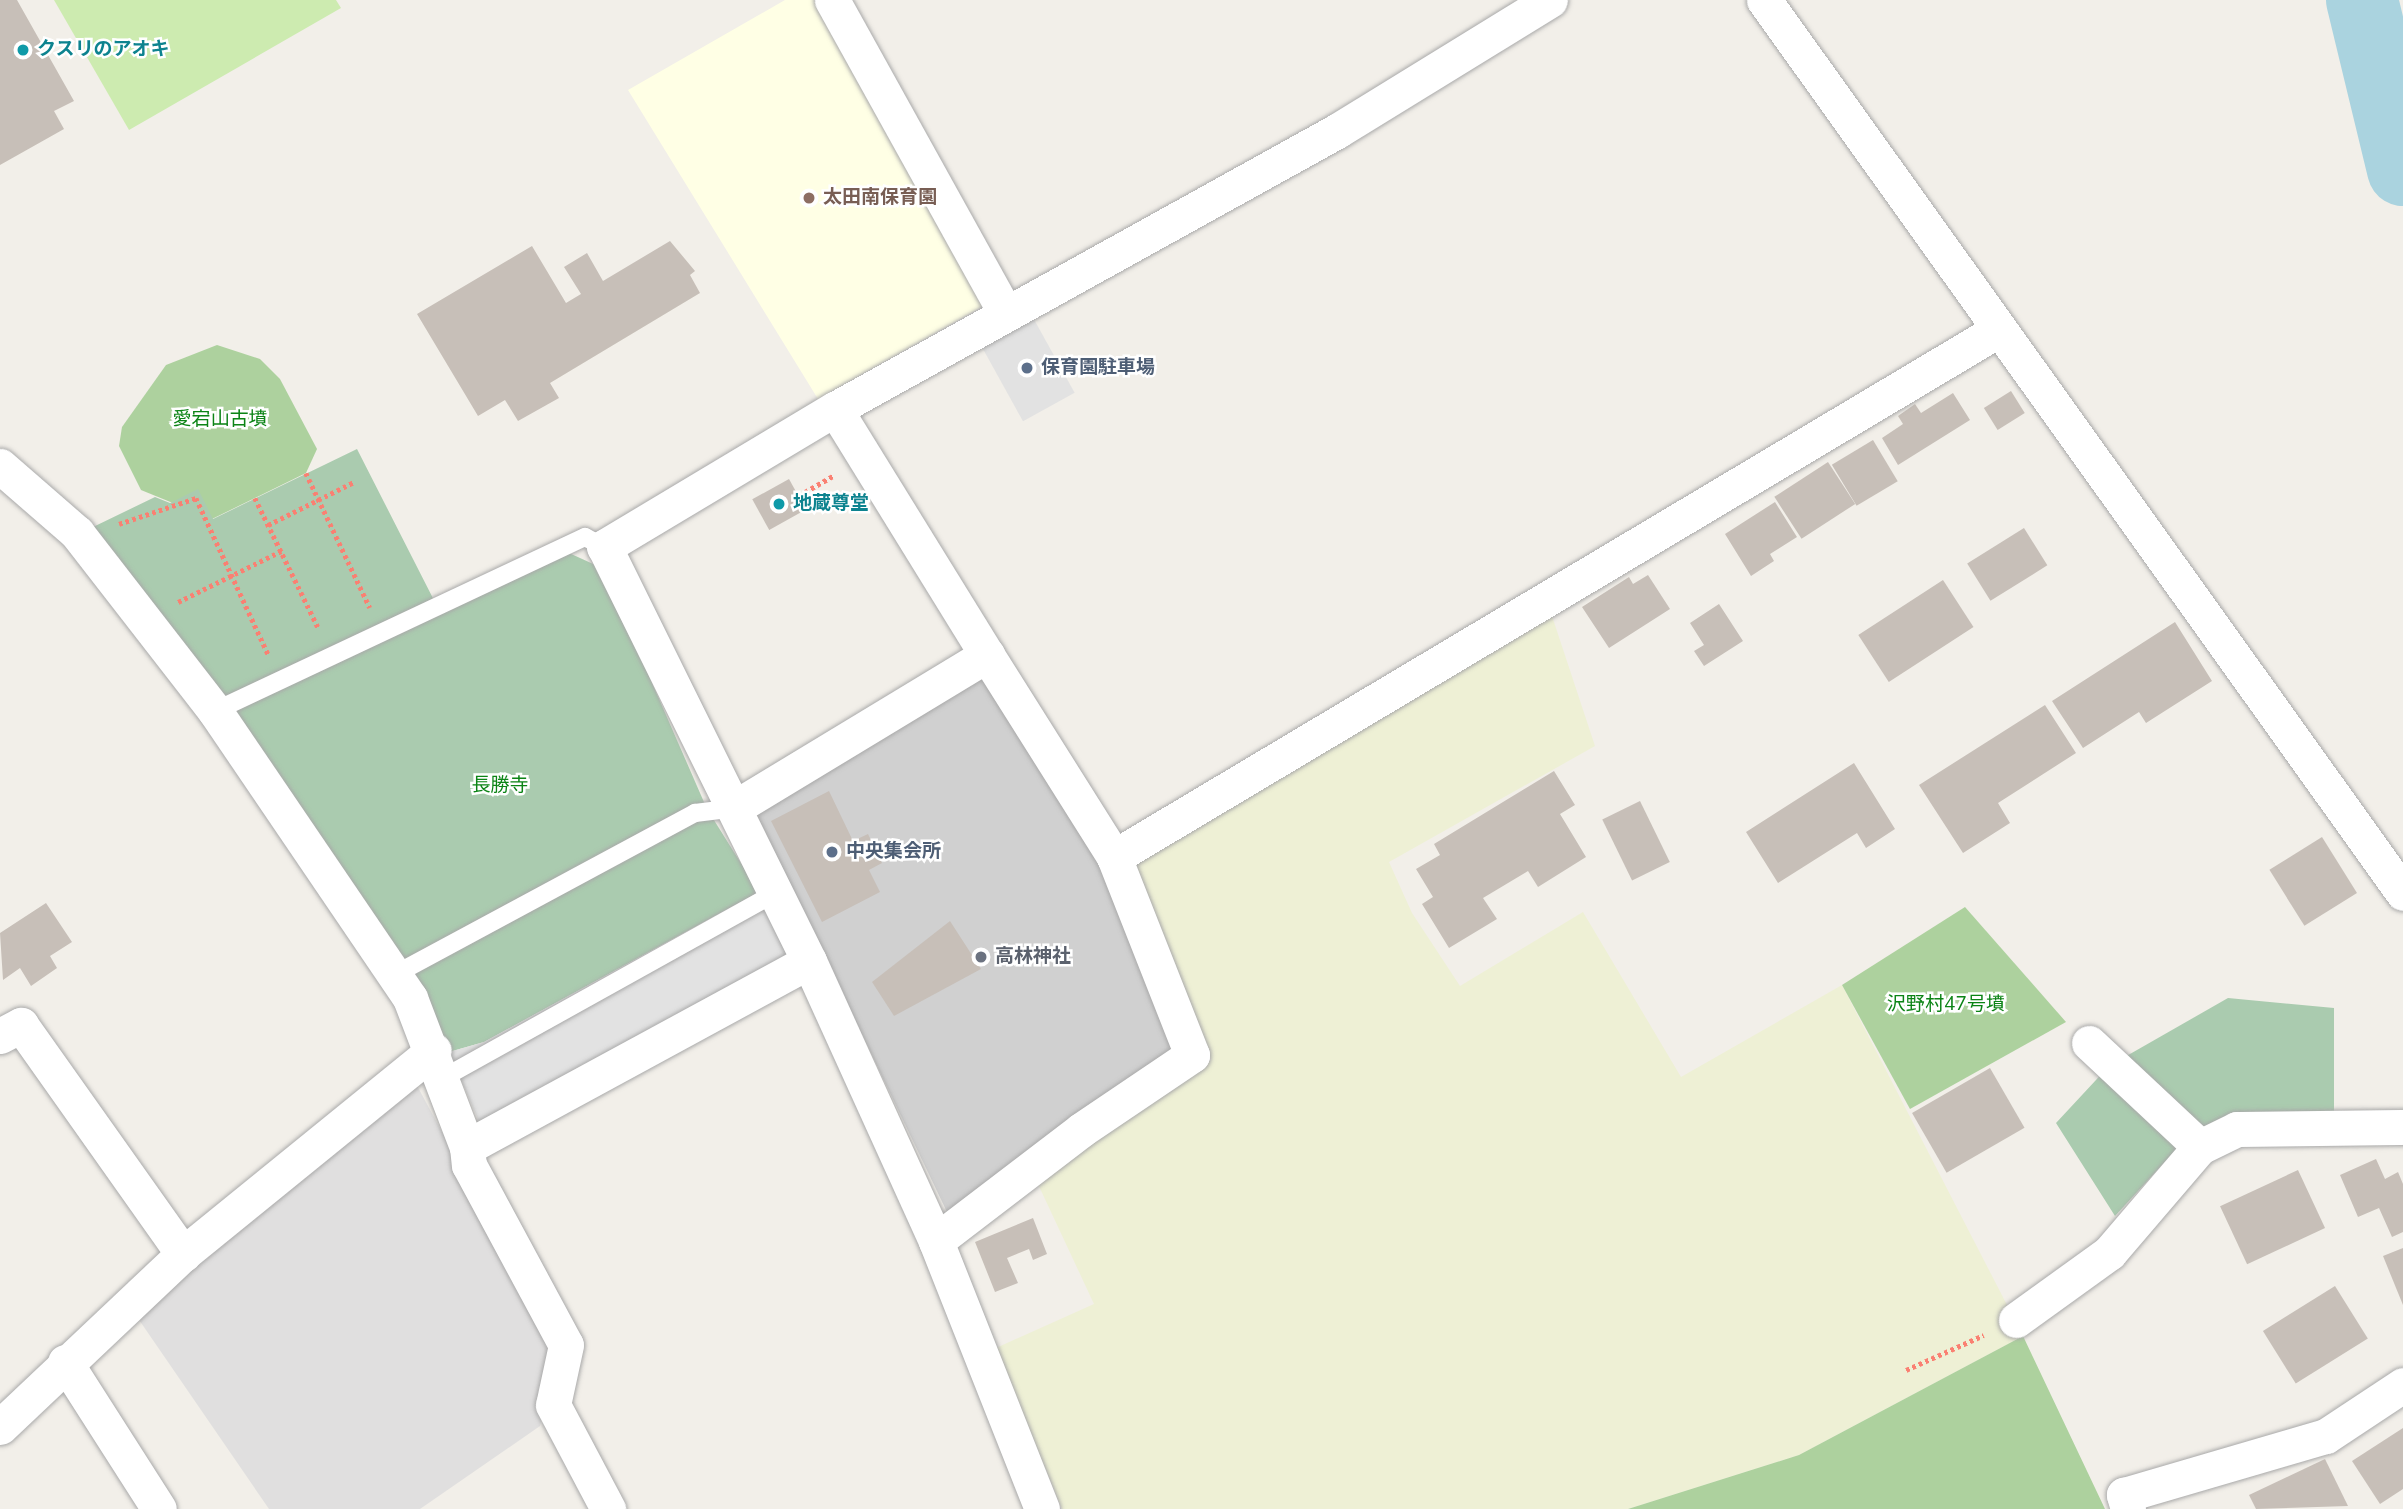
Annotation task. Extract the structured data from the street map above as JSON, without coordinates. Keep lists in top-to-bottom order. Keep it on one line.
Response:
{"parks":["愛宕山古墳","長勝寺","沢野村47号墳"],"places":["クスリのアオキ","太田南保育園","保育園駐車場","地蔵尊堂","中央集会所","高林神社"]}
